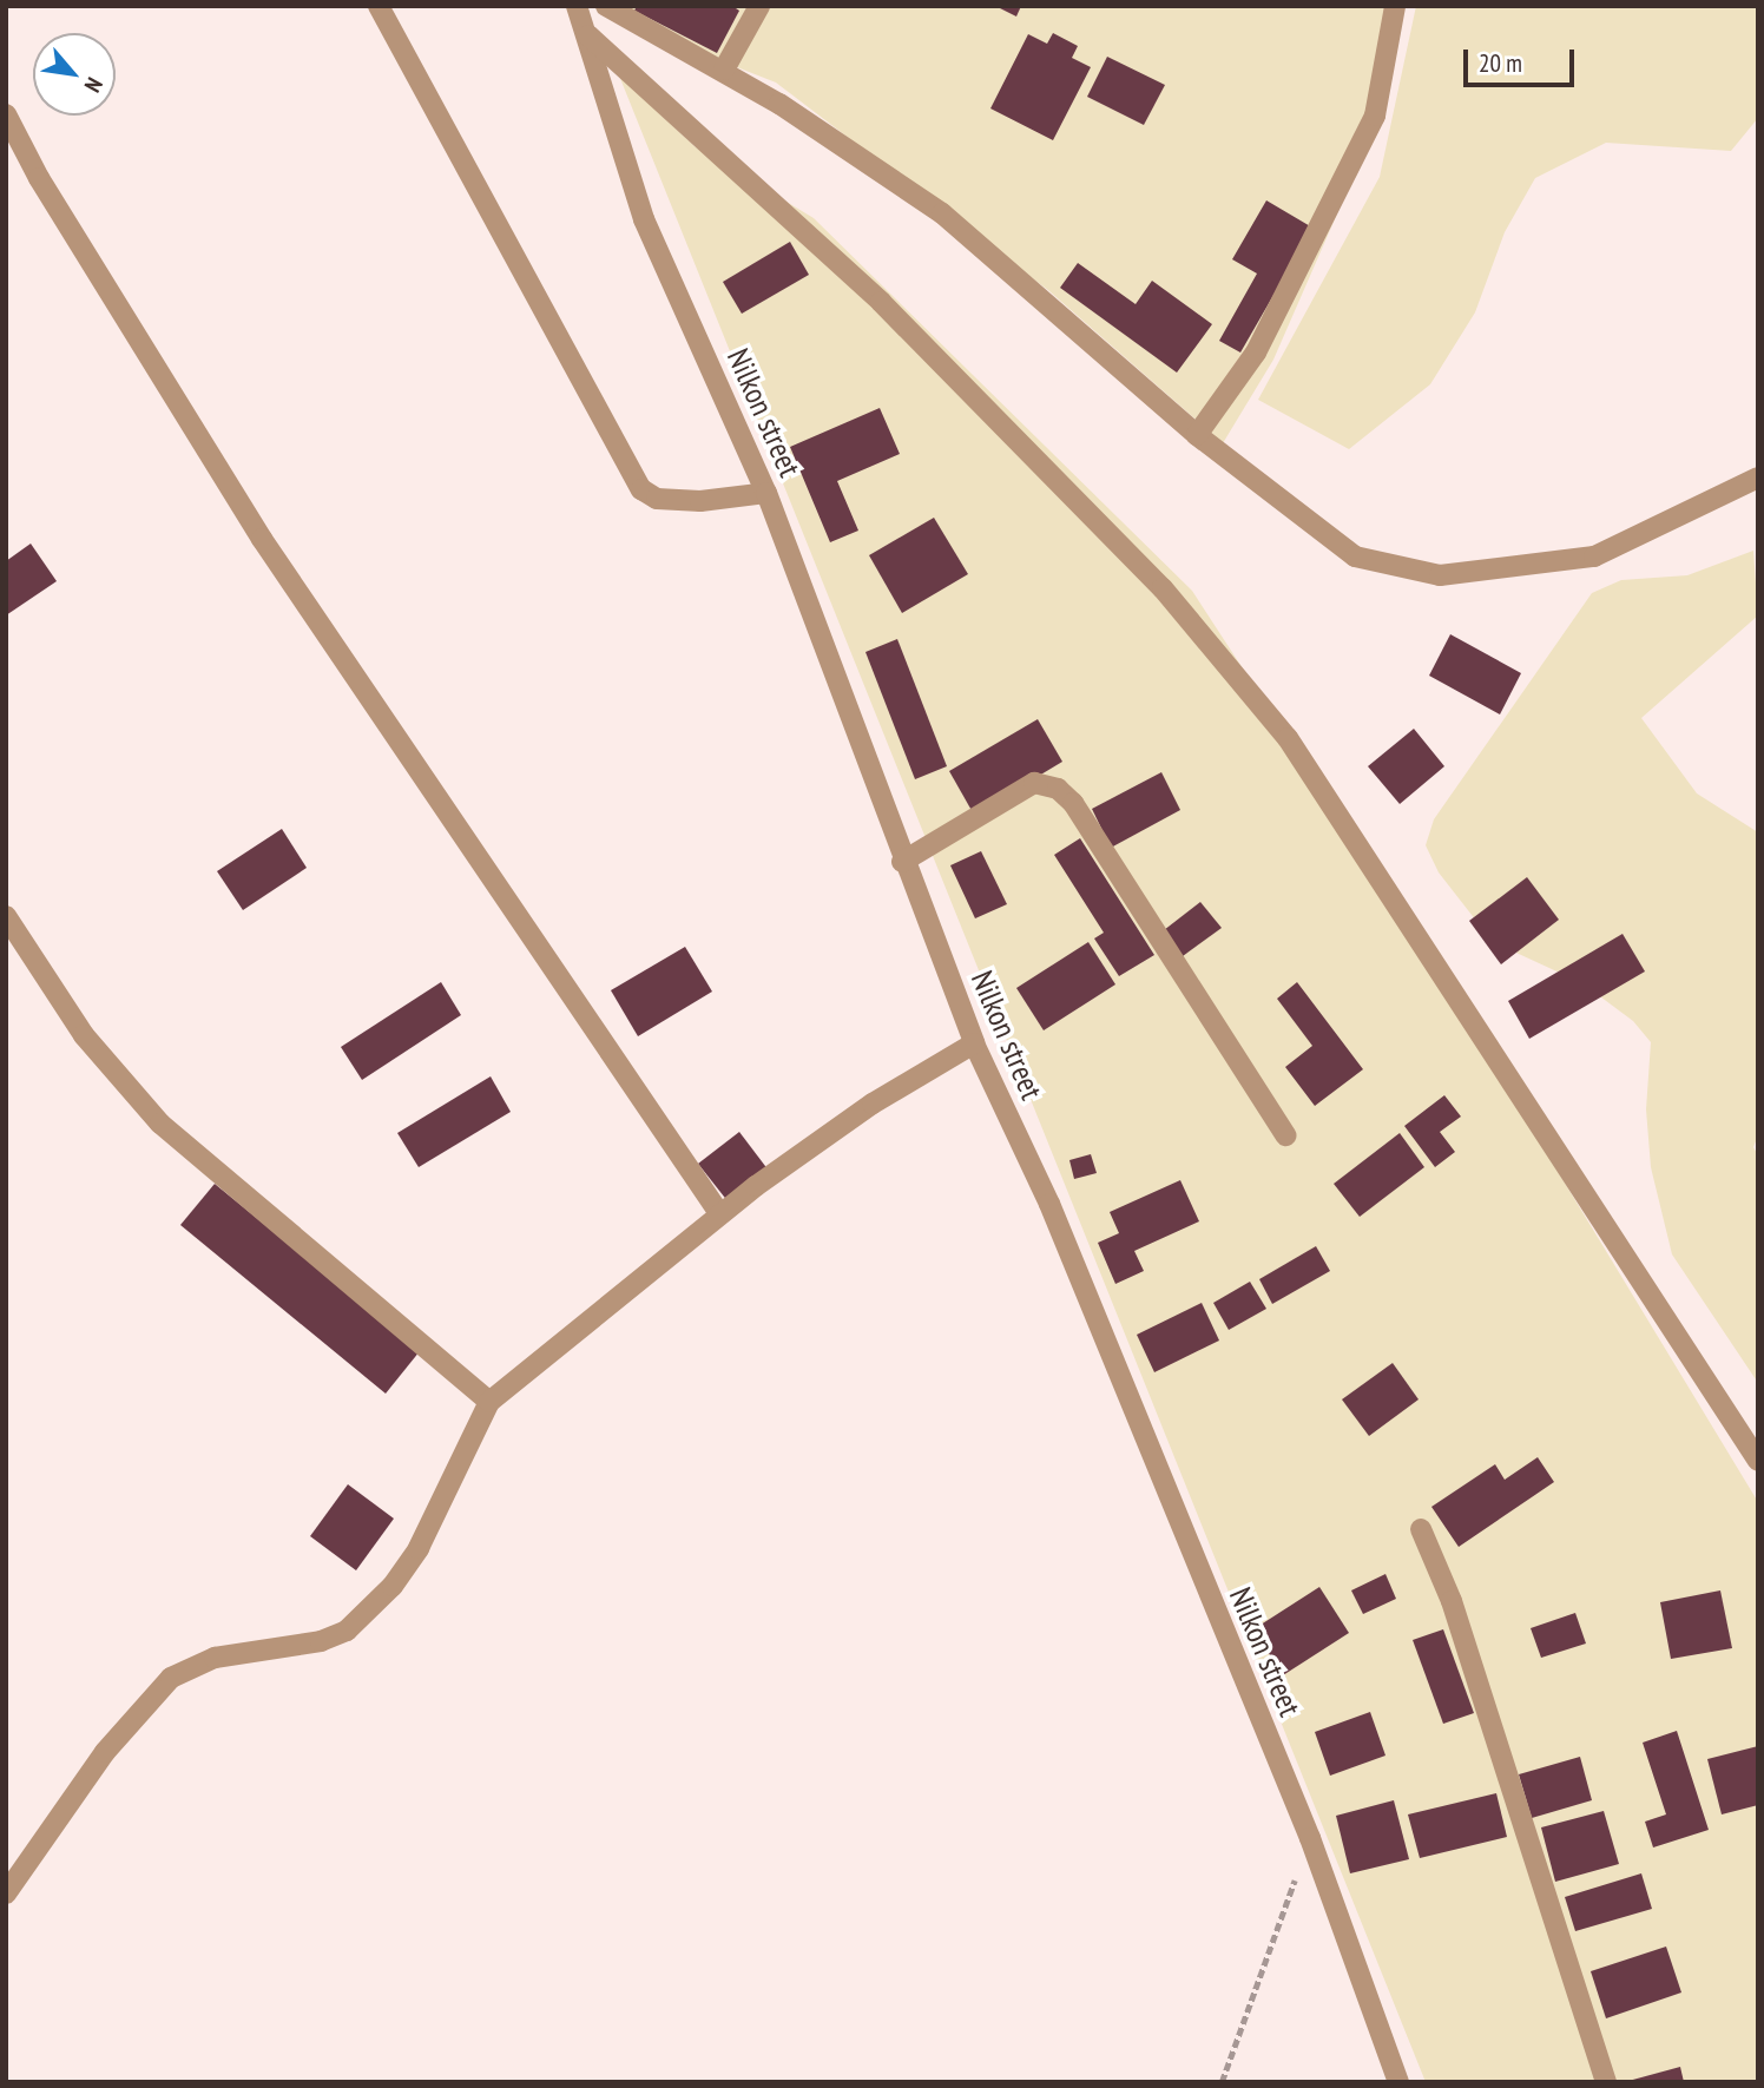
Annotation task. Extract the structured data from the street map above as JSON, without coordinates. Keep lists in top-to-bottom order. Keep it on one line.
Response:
{"streets":{"street":["Nilkon street"]},"scale_bar":"20 m","north":"bottom right"}
